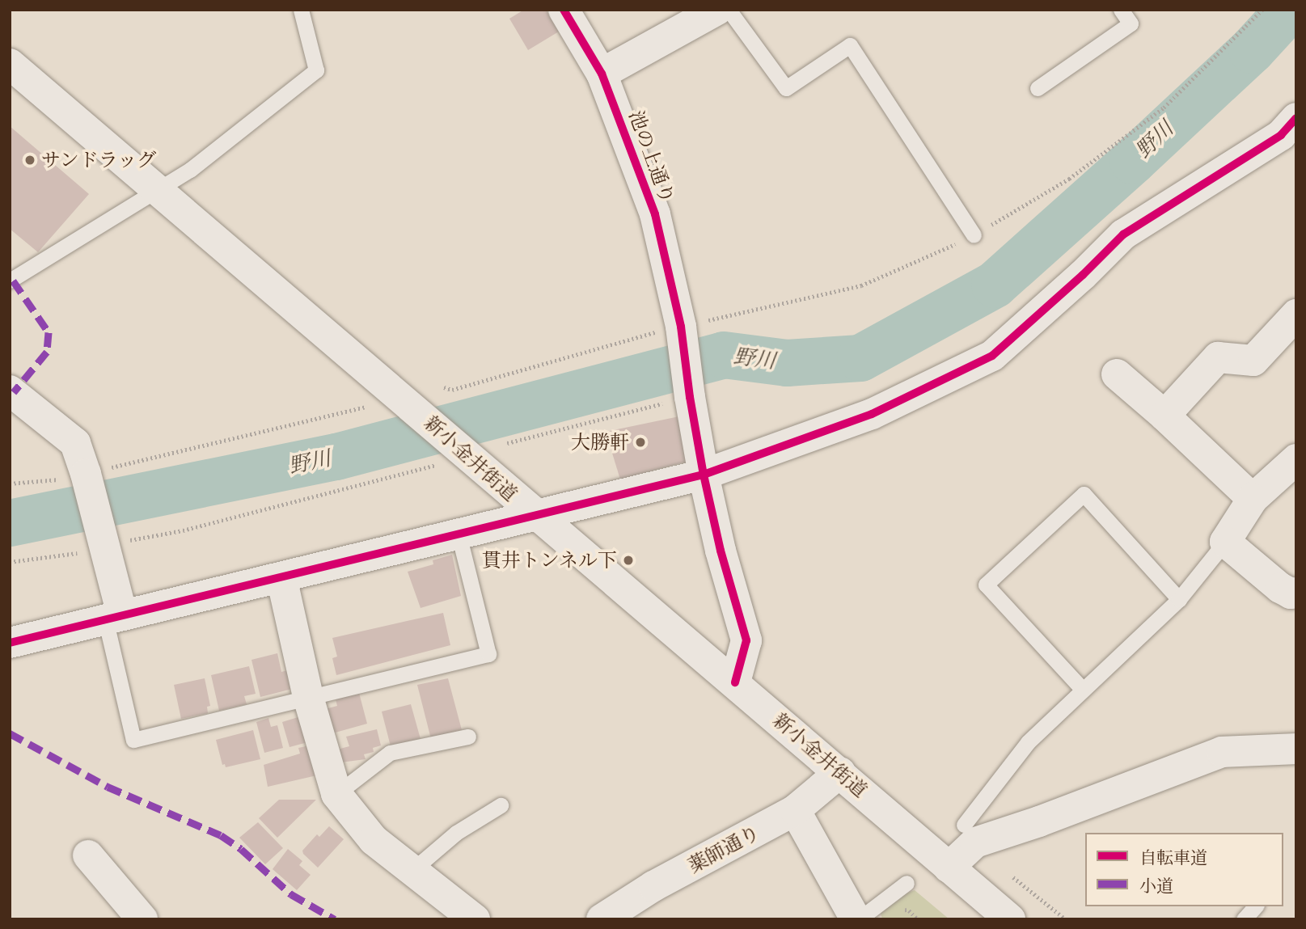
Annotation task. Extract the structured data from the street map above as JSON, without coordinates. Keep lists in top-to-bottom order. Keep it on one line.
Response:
{"streets":{"street":["池の上通り","新小金井街道","薬師通り"]},"crossings":[["新小金井街道","薬師通り"]],"water":["野川"],"places":["サンドラッグ","大勝軒","貫井トンネル下"],"legend":["自転車道","小道"]}
